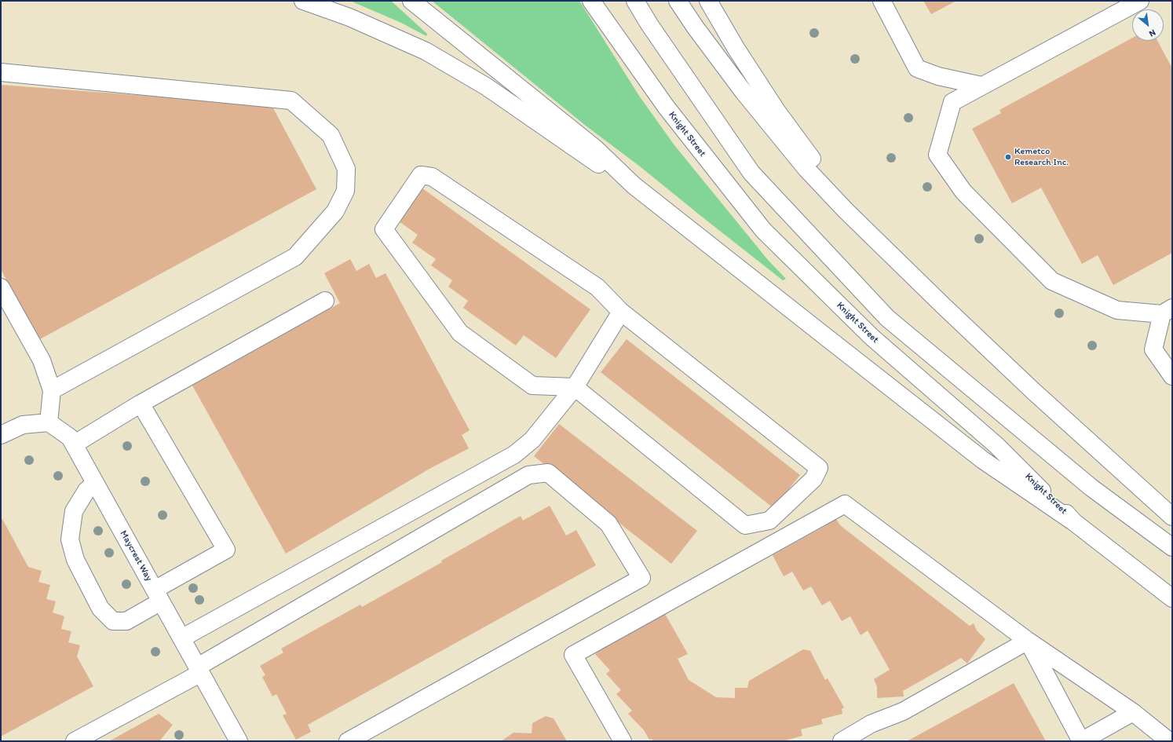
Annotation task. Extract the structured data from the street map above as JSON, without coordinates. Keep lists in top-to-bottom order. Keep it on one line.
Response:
{"streets":{"main road":["Knight Street","Maycrest Way"]},"places":["Kemetco Research Inc."],"north":"bottom right"}
